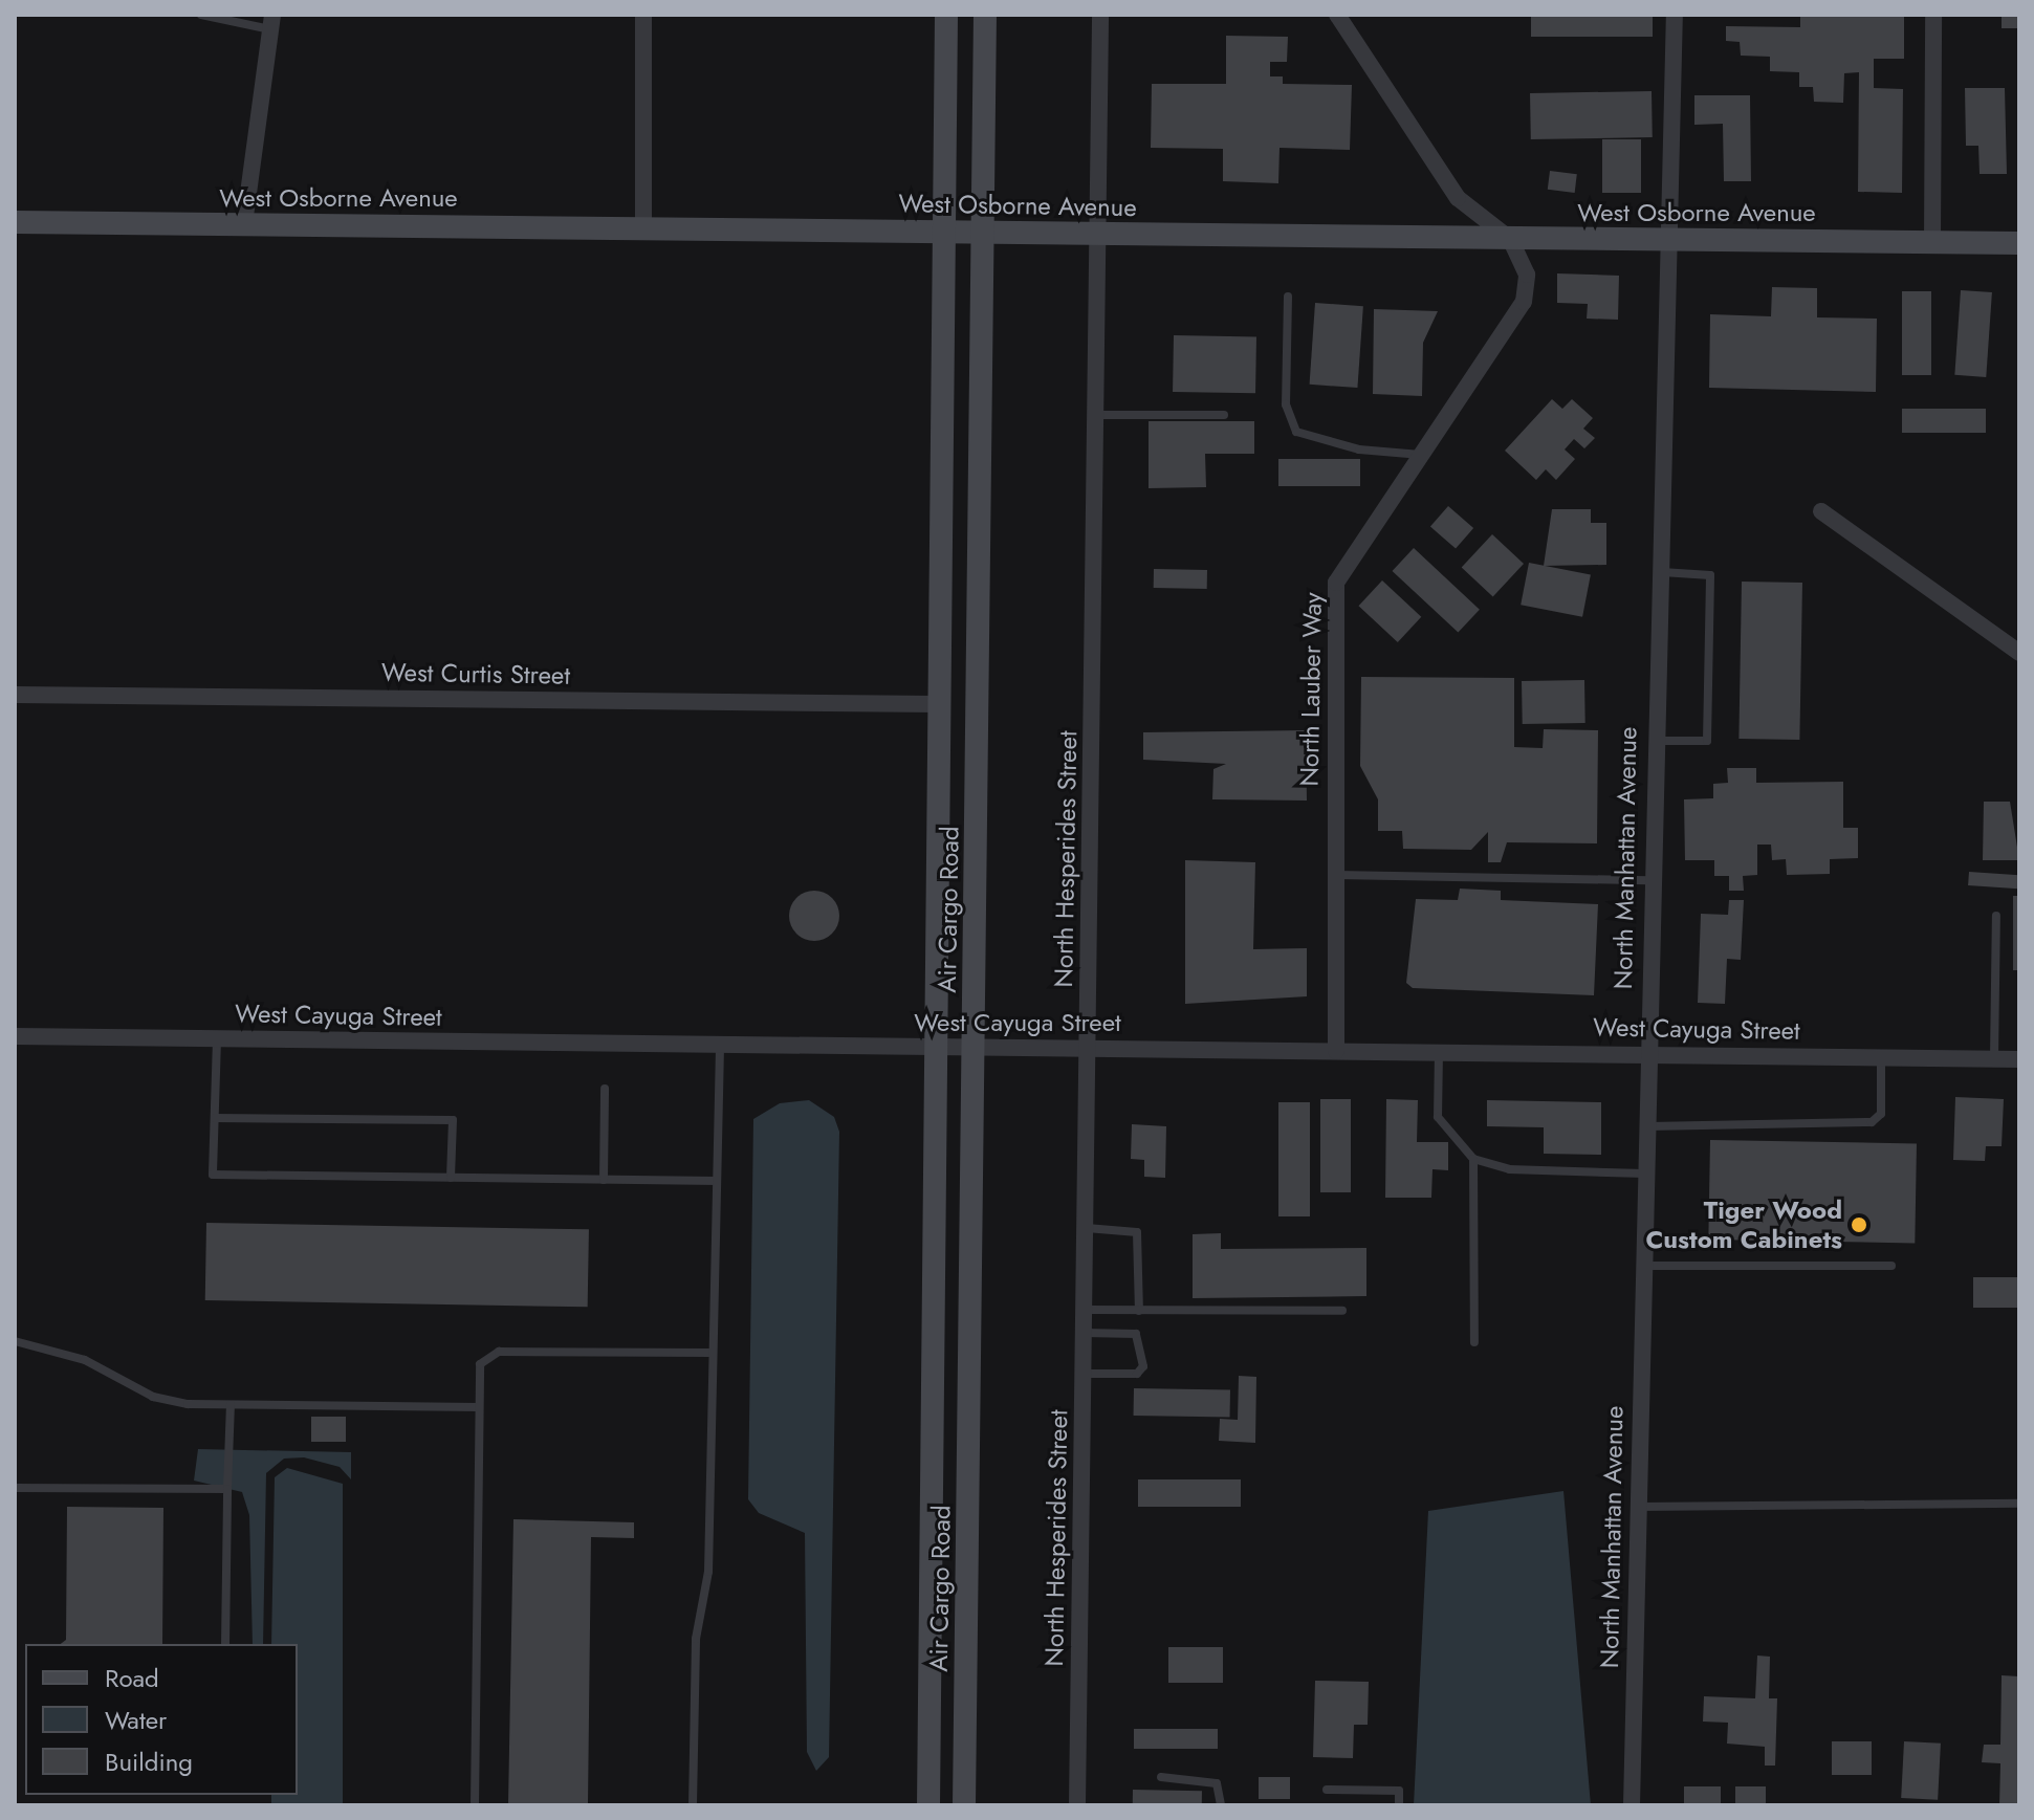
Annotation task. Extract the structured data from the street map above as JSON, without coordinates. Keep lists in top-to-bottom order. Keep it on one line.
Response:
{"streets":{"street":["West Osborne Avenue","West Curtis Street","North Lauber Way","North Manhattan Avenue","North Hesperides Street","Air Cargo Road","West Cayuga Street"]},"crossings":[["West Osborne Avenue","North Lauber Way"],["West Osborne Avenue","North Manhattan Avenue"],["West Osborne Avenue","North Hesperides Street"],["West Osborne Avenue","Air Cargo Road"],["West Curtis Street","Air Cargo Road"],["North Lauber Way","West Cayuga Street"],["North Manhattan Avenue","West Cayuga Street"],["North Hesperides Street","West Cayuga Street"],["Air Cargo Road","West Cayuga Street"]],"places":["Tiger Wood Custom Cabinets"],"legend":["Road","Water","Building"]}
